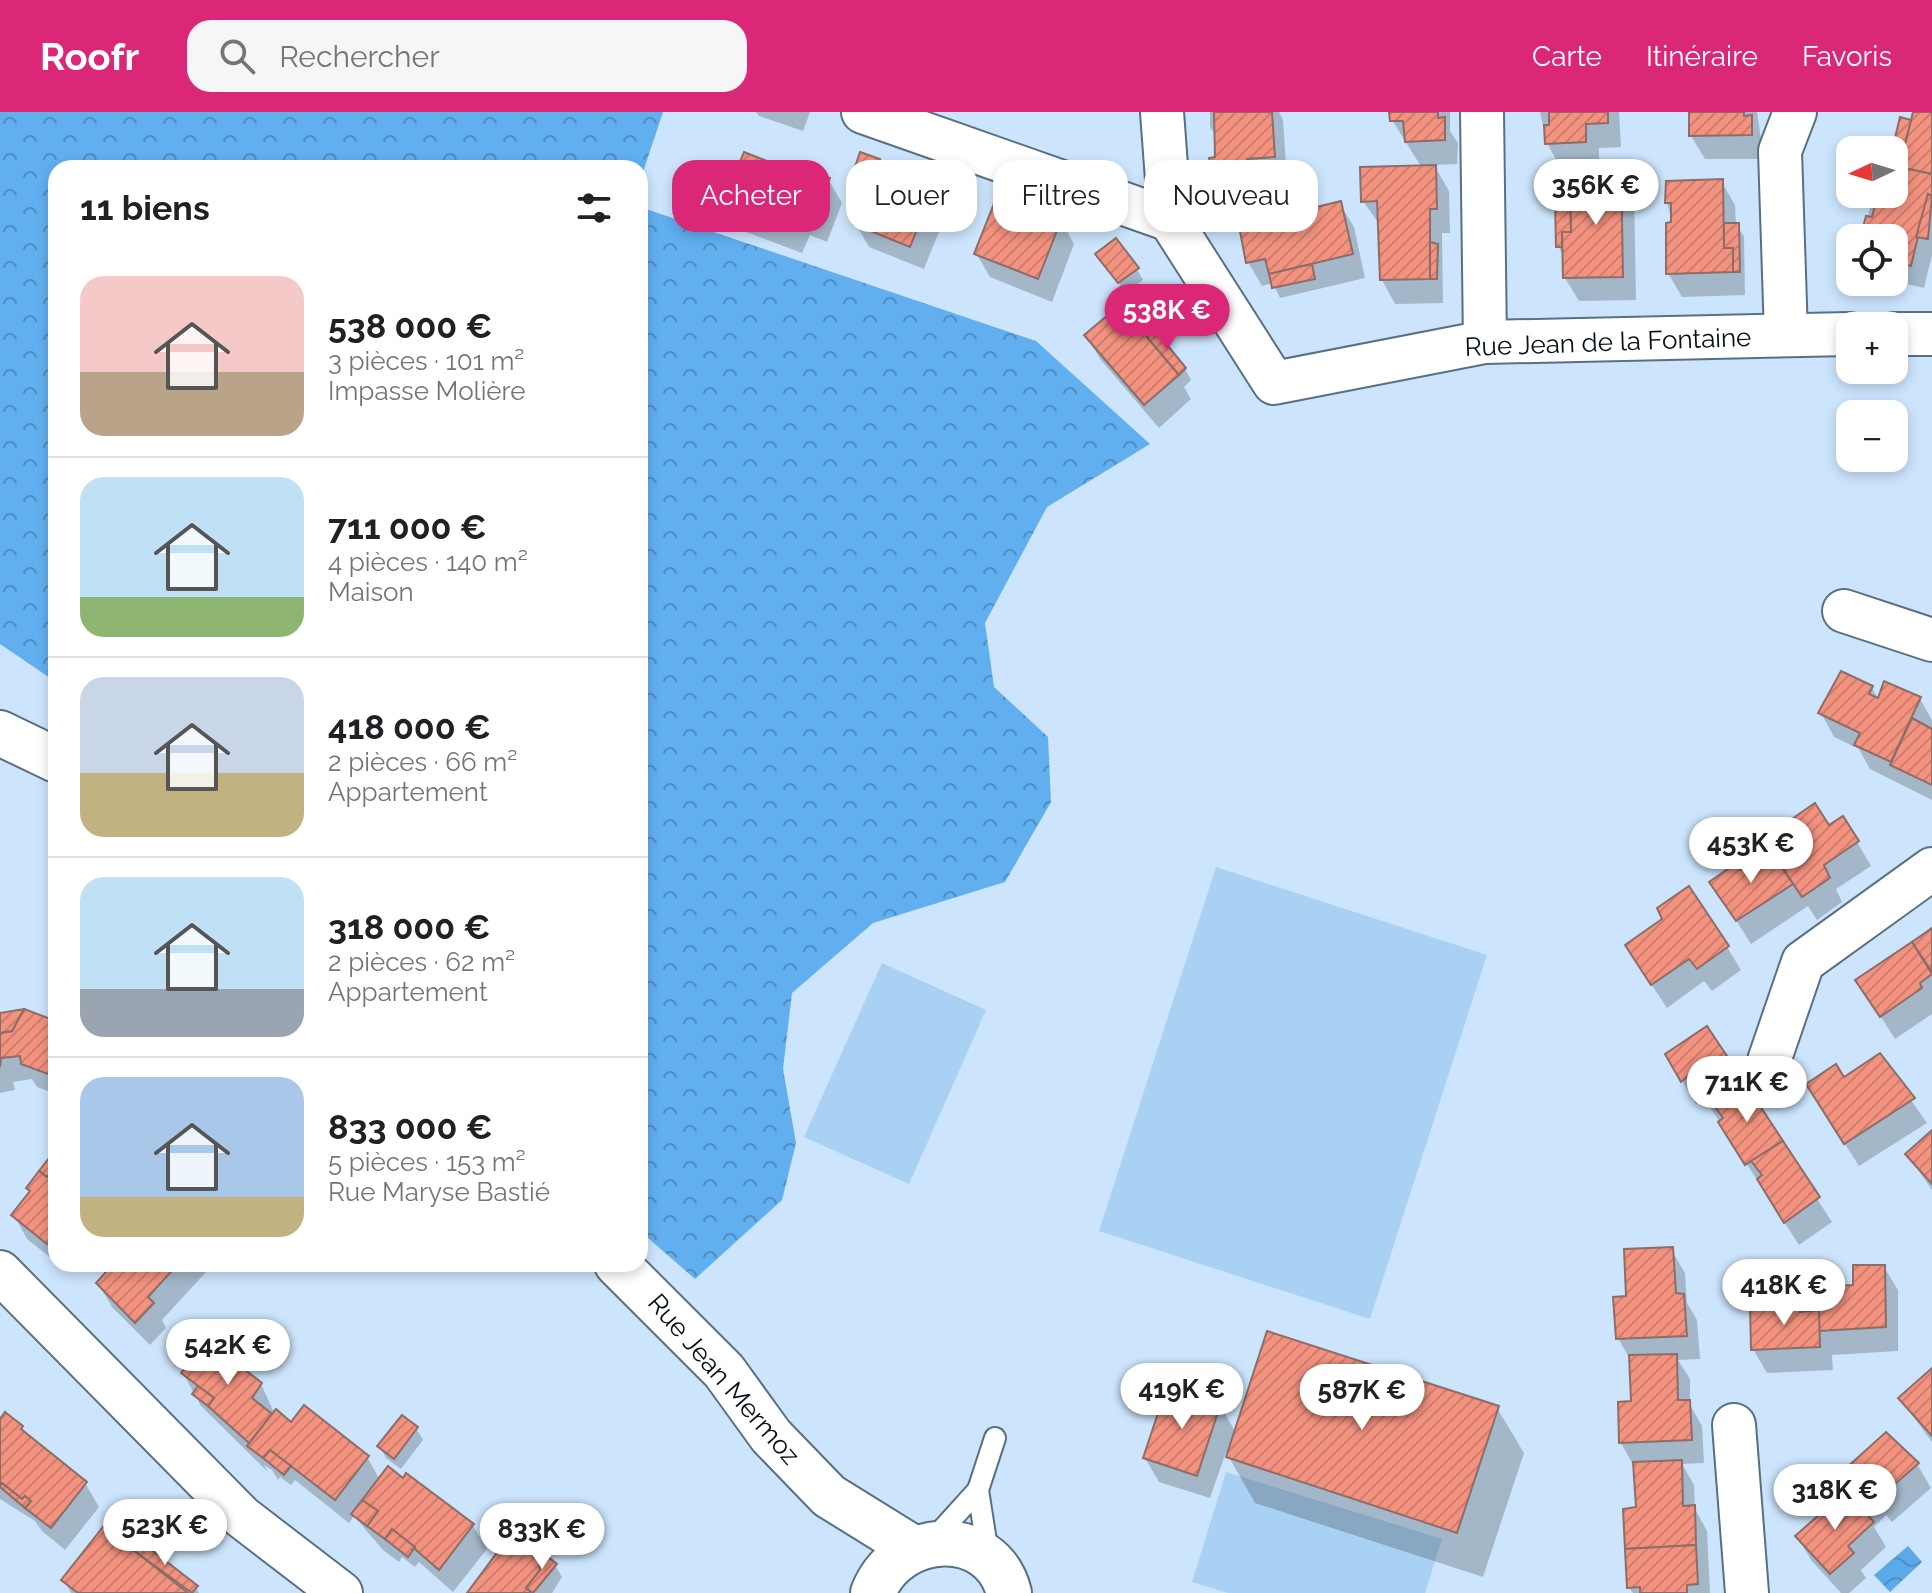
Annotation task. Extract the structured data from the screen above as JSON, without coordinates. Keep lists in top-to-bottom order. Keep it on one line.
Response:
{"streets":{"street":["Rue Jean de la Fontaine","Rue Jean Mermoz"]},"north":"left","page":{"header":"Roofr","search":"Rechercher","nav":["Carte","Itinéraire","Favoris"],"map_buttons":["+","−"],"price":["356K €","538K €","453K €","711K €","418K €","542K €","419K €","587K €","318K €","523K €","833K €"],"chip":["Acheter","Louer","Filtres","Nouveau"],"heading":"11 biens","list":[{"name":"538 000 €","note":"3 pièces · 101 m² · Impasse Molière"},{"name":"711 000 €","note":"4 pièces · 140 m² · Maison"},{"name":"418 000 €","note":"2 pièces · 66 m² · Appartement"},{"name":"318 000 €","note":"2 pièces · 62 m² · Appartement"},{"name":"833 000 €","note":"5 pièces · 153 m² · Rue Maryse Bastié"}]}}
